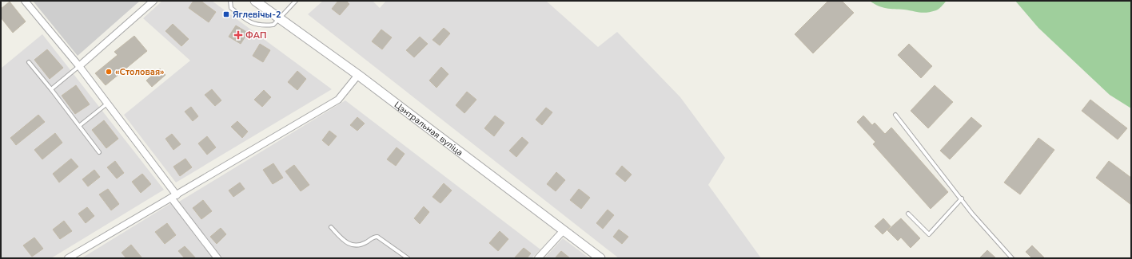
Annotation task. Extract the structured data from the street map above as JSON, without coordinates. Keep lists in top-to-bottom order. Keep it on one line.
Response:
{"streets":{"street":["Цэнтральная вуліца"]},"places":{"transit":["Яглевічы-2"],"health":["ФАП"],"other":["«Столовая»"]}}
